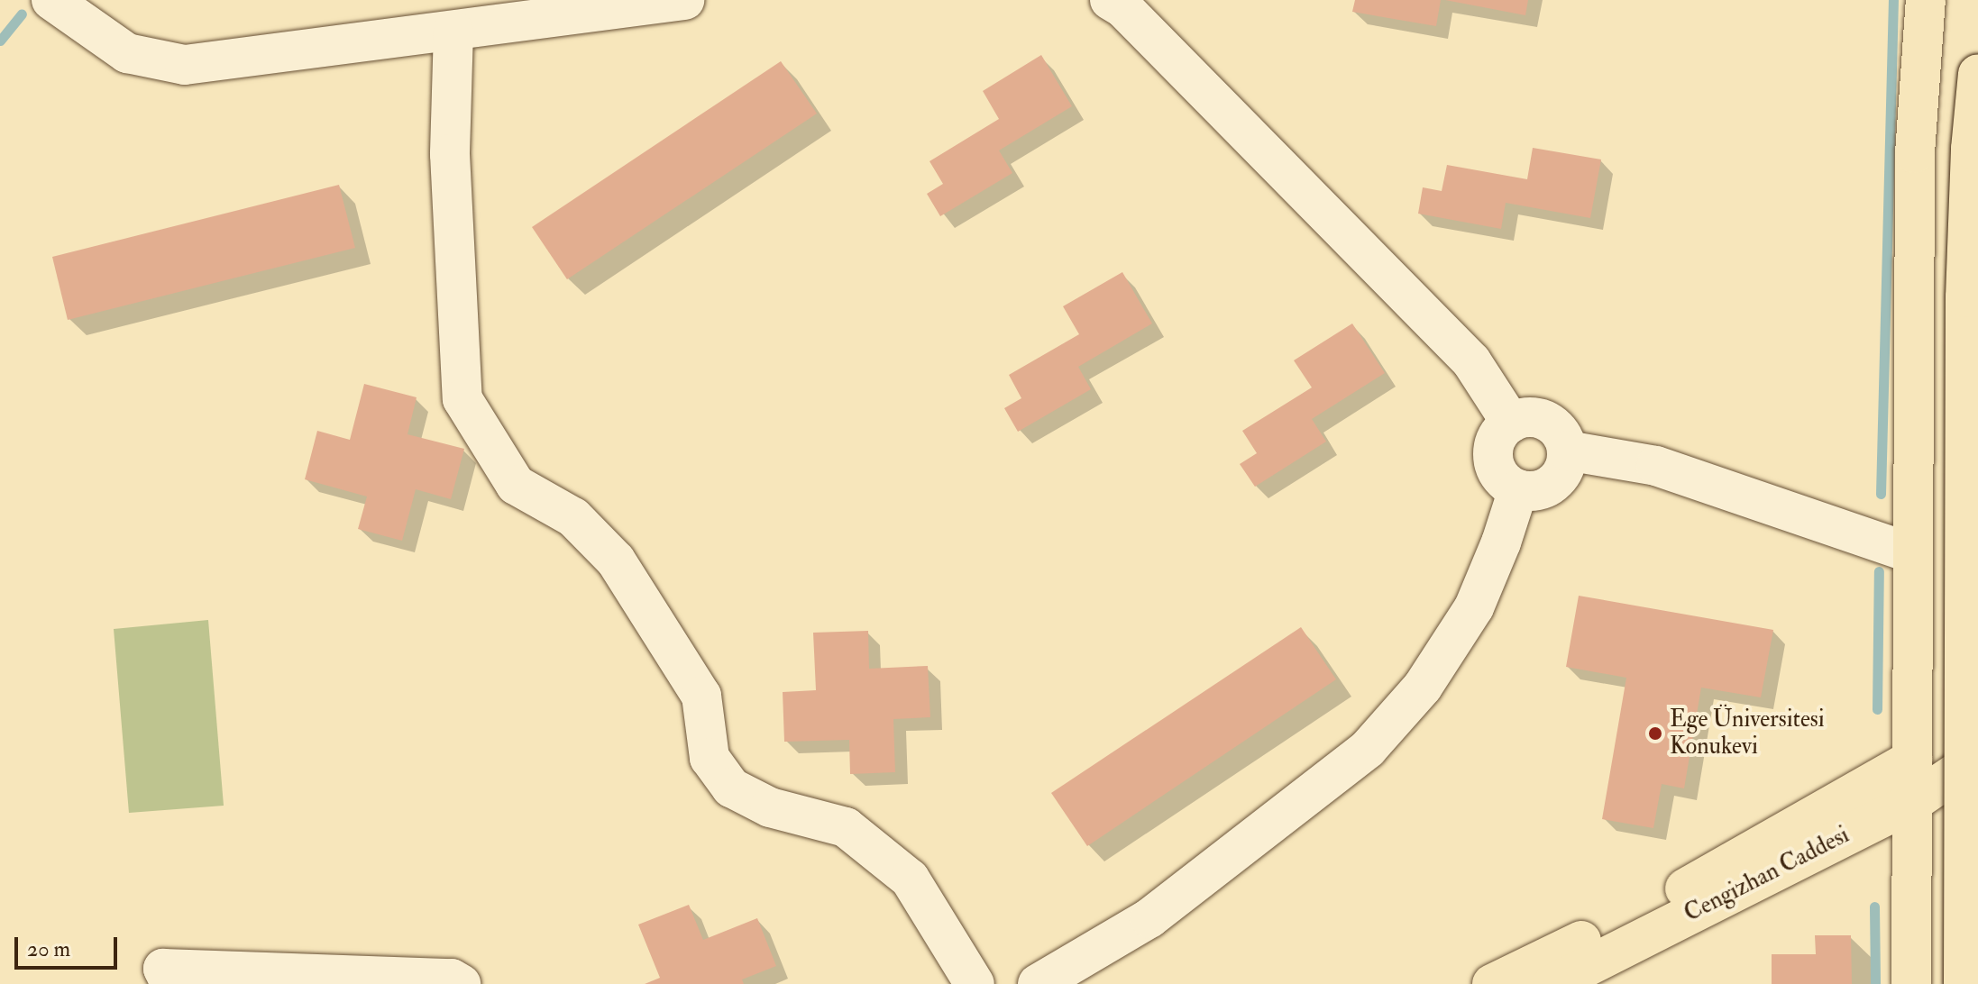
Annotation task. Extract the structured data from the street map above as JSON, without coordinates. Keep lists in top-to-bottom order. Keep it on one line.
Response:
{"streets":{"main road":["Cengizhan Caddesi"]},"places":["Ege Üniversitesi Konukevi"],"scale_bar":"20 m"}
